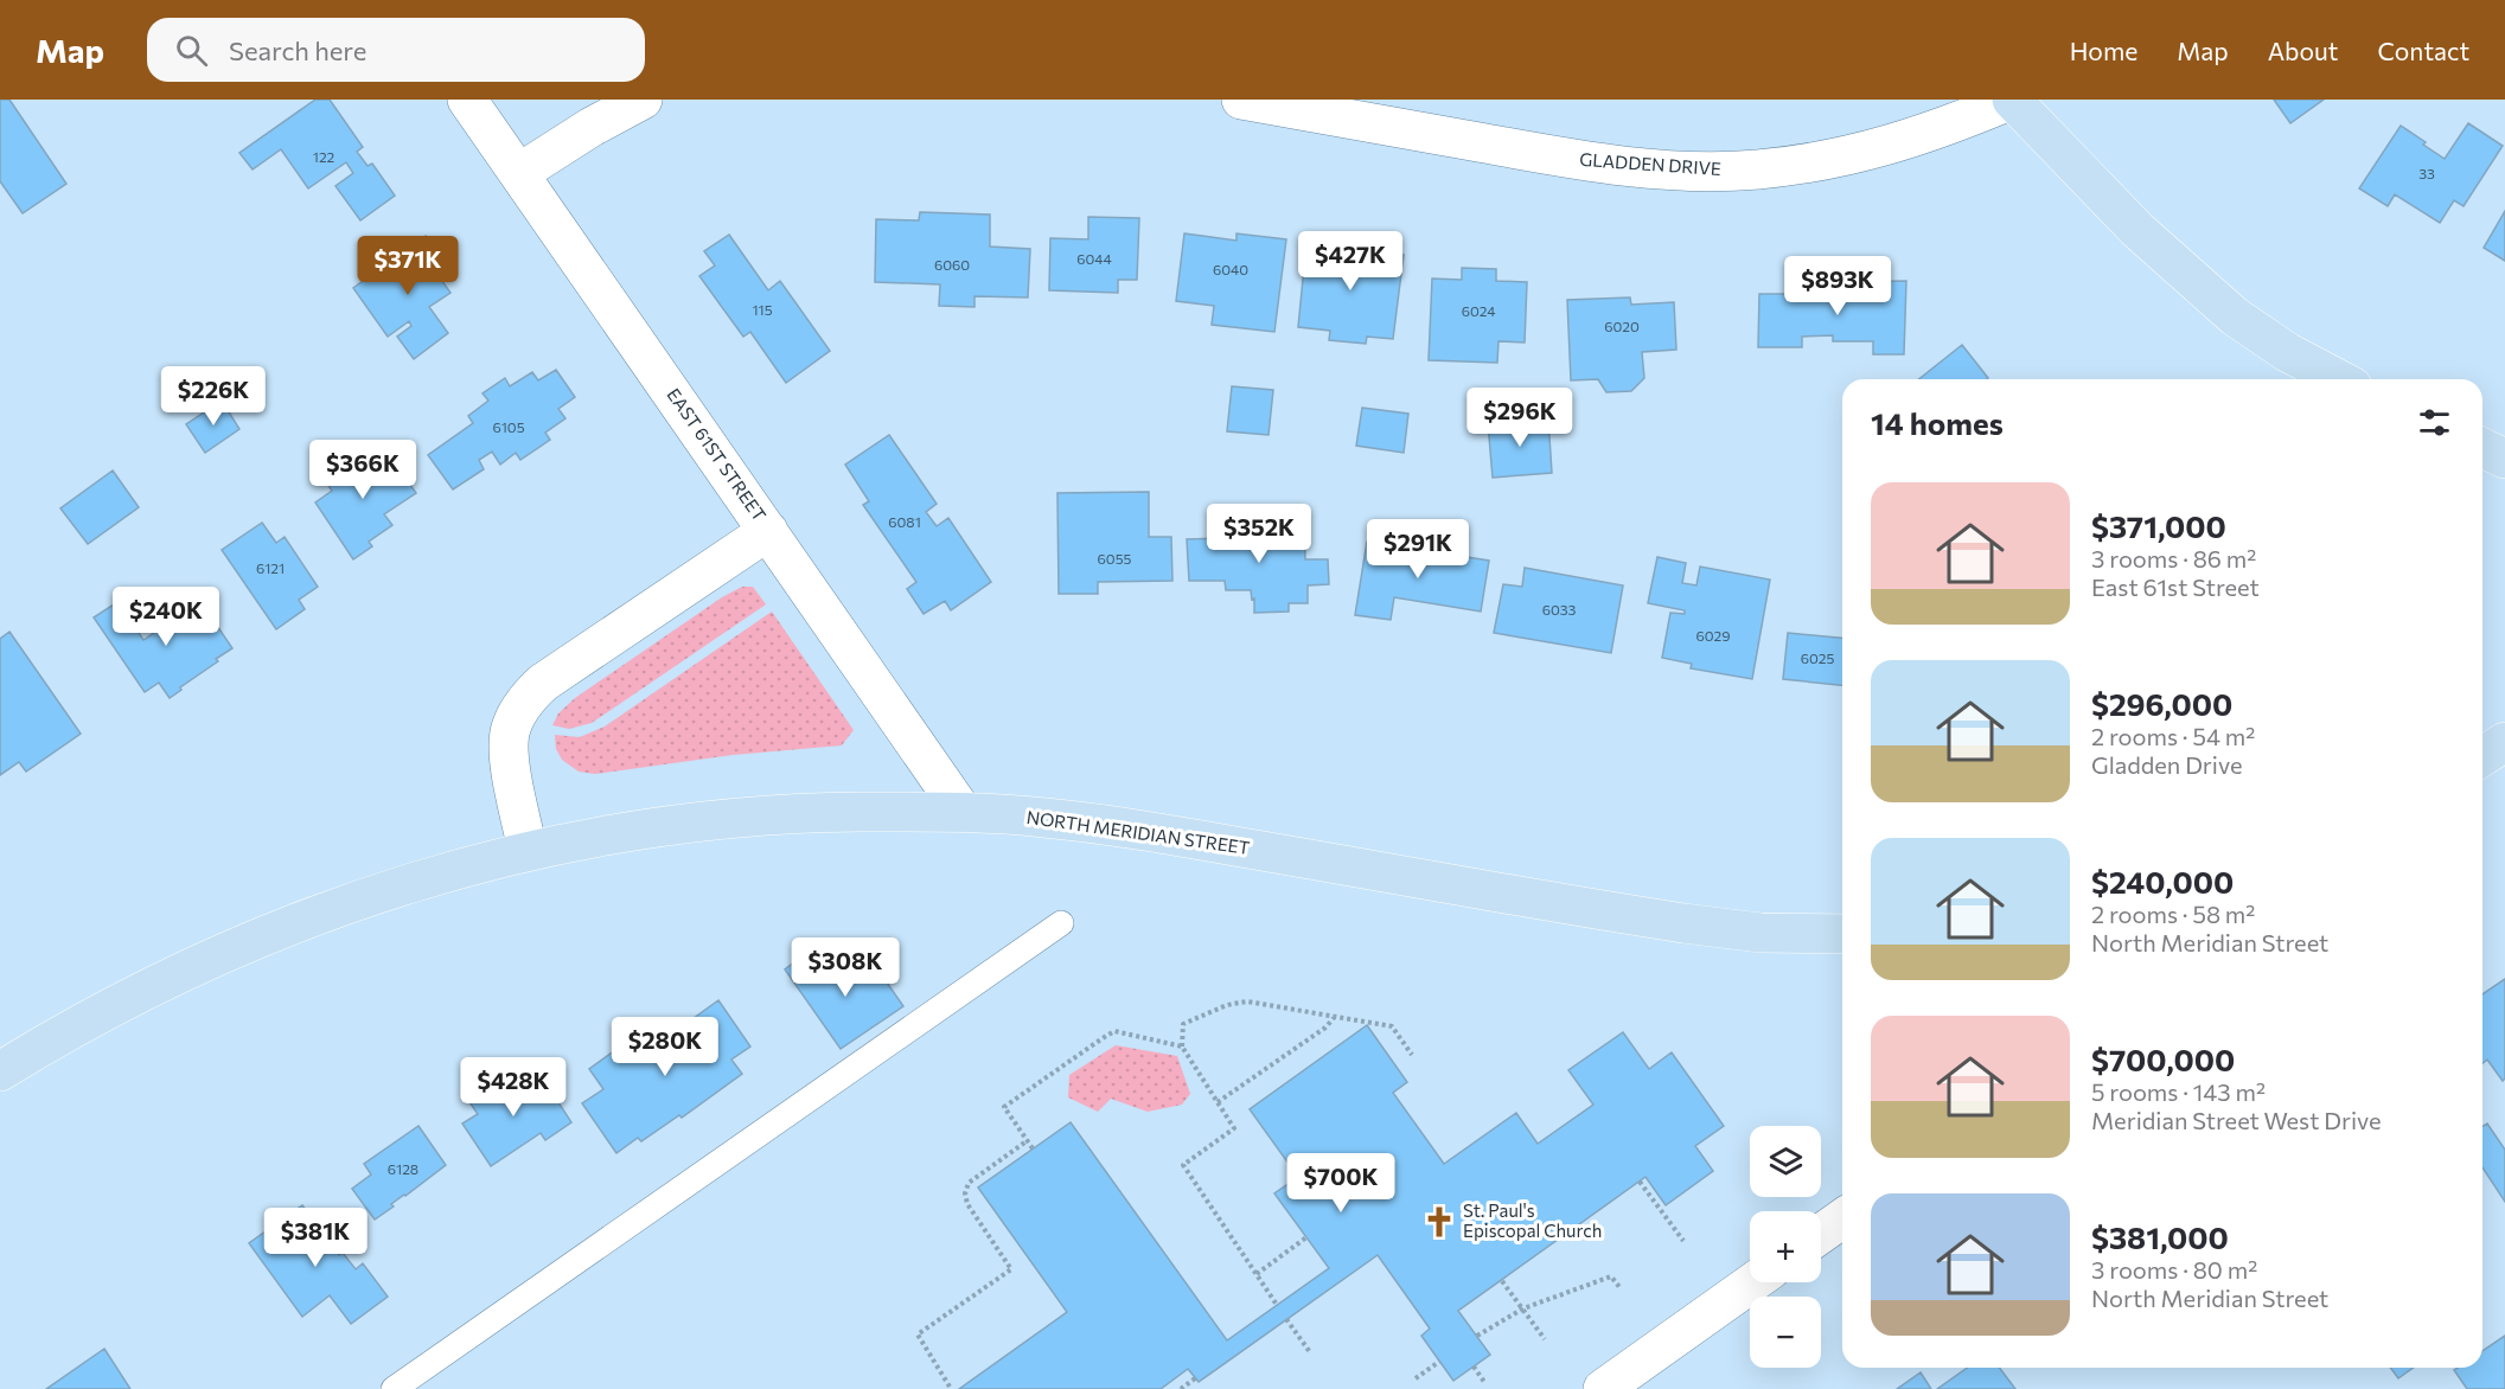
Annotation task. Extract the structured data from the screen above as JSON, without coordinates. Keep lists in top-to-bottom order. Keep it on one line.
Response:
{"streets":{"main road":["NORTH MERIDIAN STREET"],"street":["GLADDEN DRIVE","EAST 61ST STREET"]},"crossings":[["EAST 61ST STREET","NORTH MERIDIAN STREET"]],"places":{"church":["St. Paul's Episcopal Church"]},"house_numbers":["122","33","6044","6060","6040","115","6024","6020","6105","6081","6055","6121","6033","6029","6025","6128"],"page":{"header":"Map","search":"Search here","nav":["Home","Map","About","Contact"],"price":["$427K","$371K","$893K","$226K","$296K","$366K","$352K","$291K","$240K","$308K","$280K","$428K","$700K","$381K"],"heading":"14 homes","list":[{"name":"$371,000","note":"3 rooms · 86 m² · East 61st Street"},{"name":"$296,000","note":"2 rooms · 54 m² · Gladden Drive"},{"name":"$240,000","note":"2 rooms · 58 m² · North Meridian Street"},{"name":"$700,000","note":"5 rooms · 143 m² · Meridian Street West Drive"},{"name":"$381,000","note":"3 rooms · 80 m² · North Meridian Street"}],"map_buttons":["+","−"]}}
